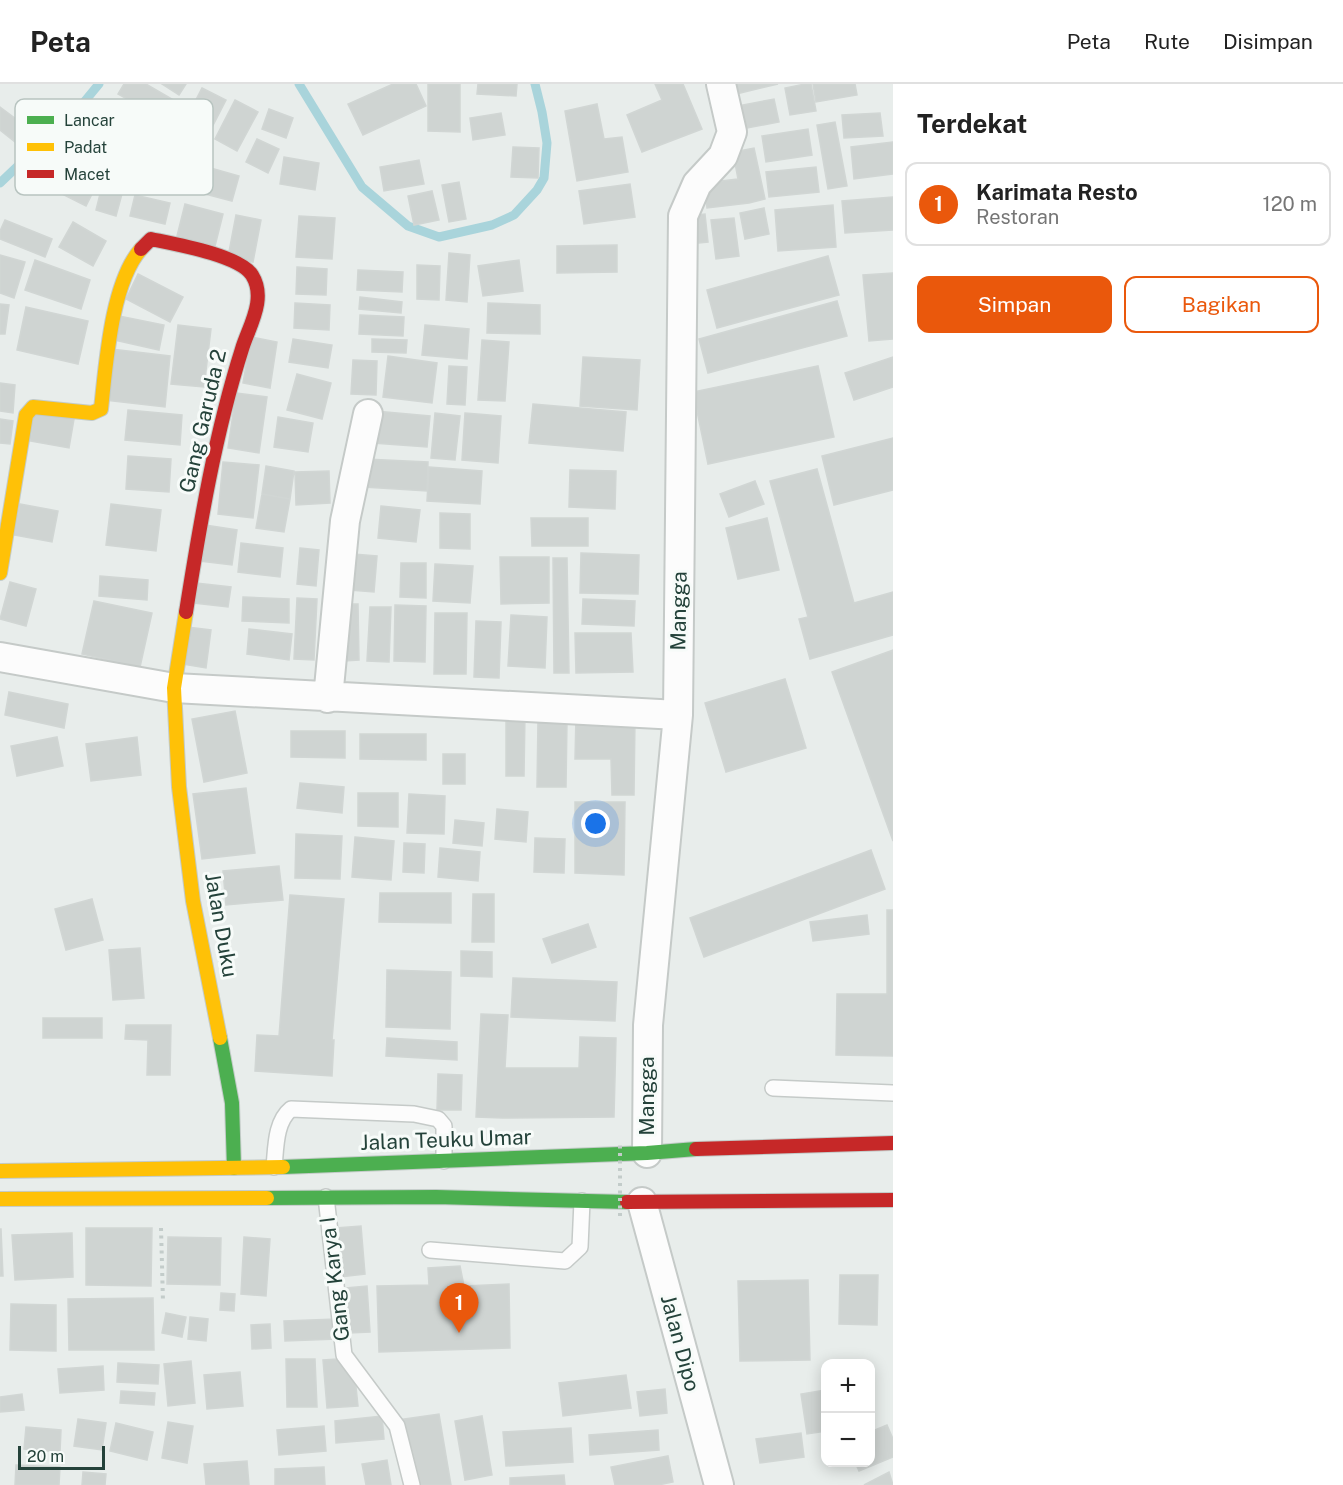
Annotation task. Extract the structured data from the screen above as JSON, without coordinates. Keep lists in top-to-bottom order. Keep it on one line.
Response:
{"streets":{"main road":["Gang Garuda 2","Jalan Duku","Jalan Teuku Umar"],"street":["Mangga","Jalan Dipo"],"lane":["Gang Karya I"]},"crossings":[["Gang Garuda 2","Jalan Duku"],["Mangga","Jalan Teuku Umar"],["Jalan Duku","Jalan Teuku Umar"]],"legend":["Lancar","Padat","Macet"],"scale_bar":"20 m","page":{"header":"Peta","nav":["Peta","Rute","Disimpan"],"heading":"Terdekat","list":[{"mark":"1","name":"Karimata Resto","note":"Restoran","value":"120 m"}],"buttons":["Simpan","Bagikan"],"pins":"1","map_buttons":["+","−"],"scale":"20 m"}}
